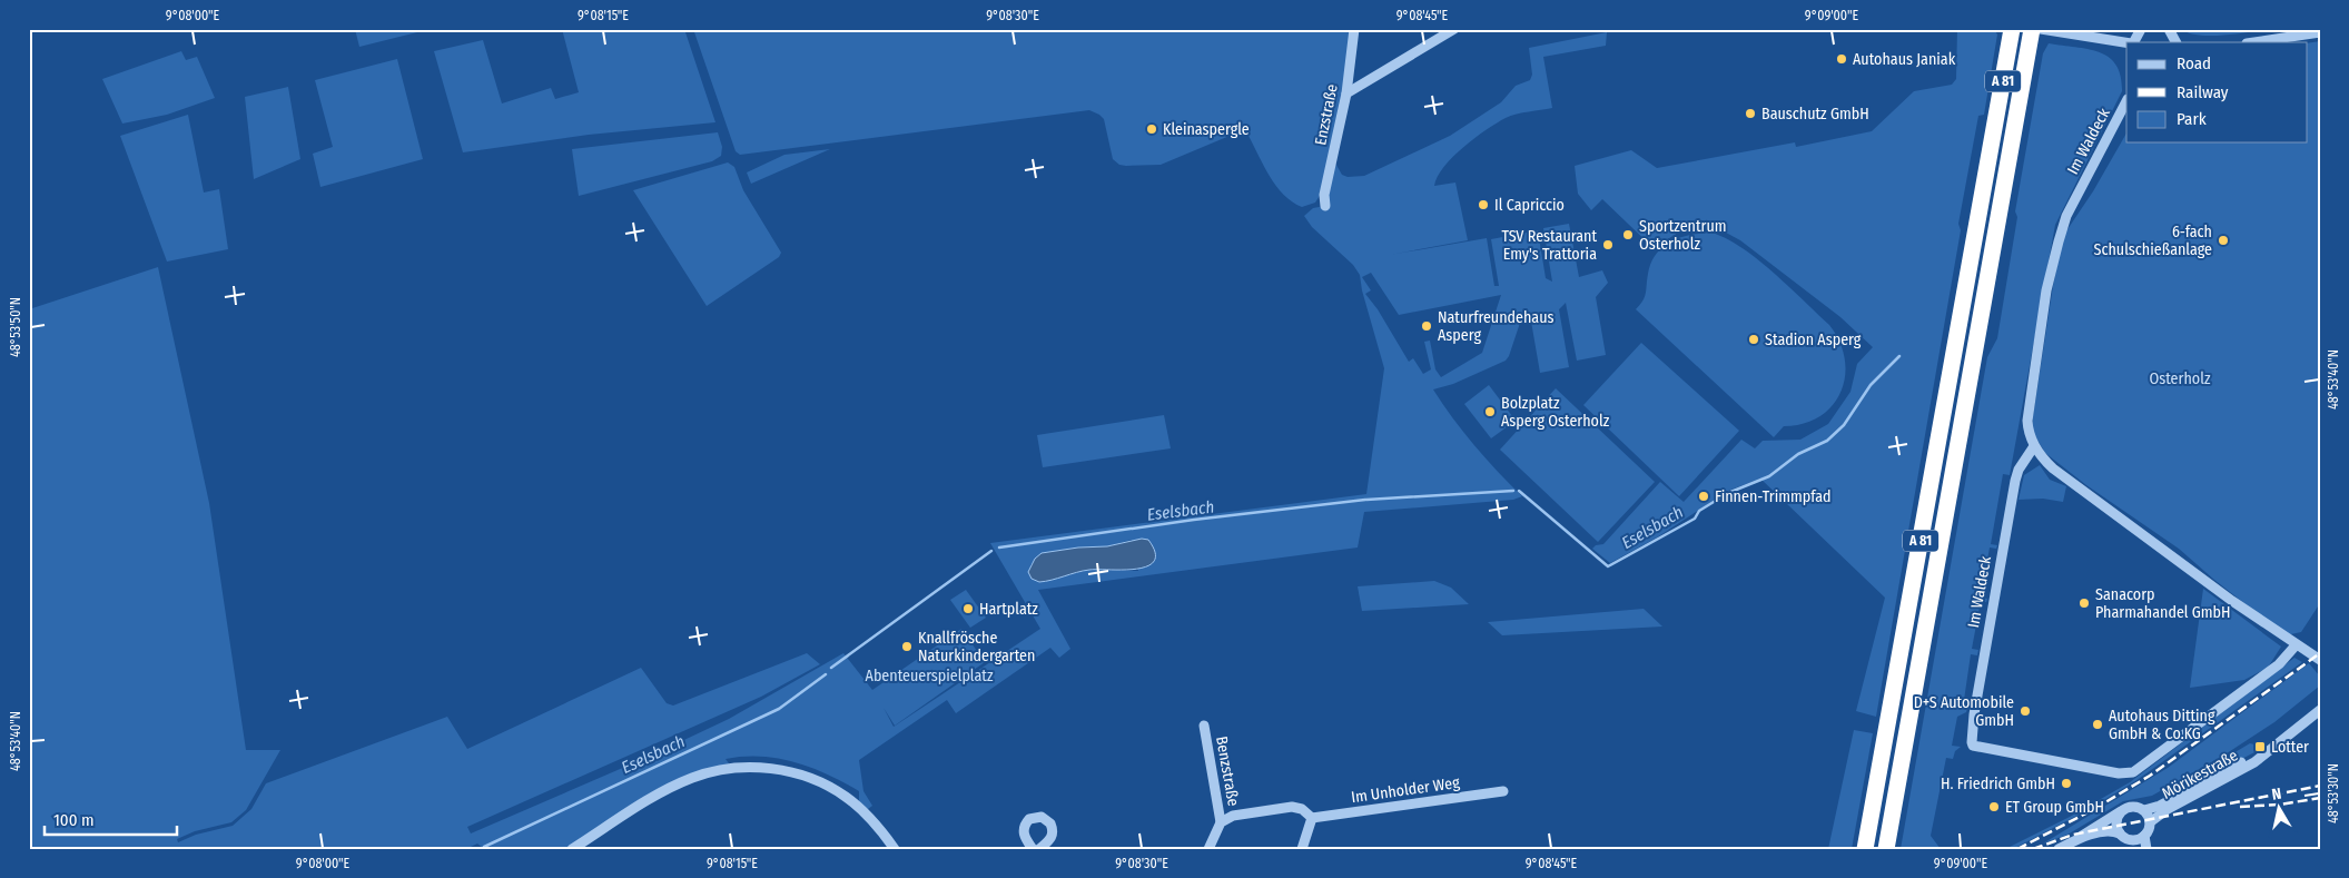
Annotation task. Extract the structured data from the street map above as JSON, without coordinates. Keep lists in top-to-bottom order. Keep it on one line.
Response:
{"streets":{"highway":["A 81"],"street":["Enzstraße","Im Waldeck","Benzstraße","Mörikestraße","Im Unholder Weg"]},"water":["Eselsbach"],"parks":["Osterholz","Abenteuerspielplatz"],"places":{"other":["Autohaus Janiak","Bauschutz GmbH","Kleinaspergle","Il Capriccio","Sportzentrum Osterholz","6-fach Schulschießanlage","TSV Restaurant Emy's Trattoria","Naturfreundehaus Asperg","Stadion Asperg","Bolzplatz Asperg Osterholz","Finnen-Trimmpfad","Sanacorp Pharmahandel GmbH","Hartplatz","Knallfrösche Naturkindergarten","D+S Automobile GmbH","Autohaus Ditting GmbH & Co.KG","H. Friedrich GmbH","ET Group GmbH"],"transit":["Lotter"]},"legend":["Road","Railway","Park"],"scale_bar":"100 m","north":"top","coordinates":["9°08'00\"E","9°08'15\"E","9°08'30\"E","9°08'45\"E","9°09'00\"E","48°53'50\"N","48°53'40\"N","48°53'30\"N"]}
